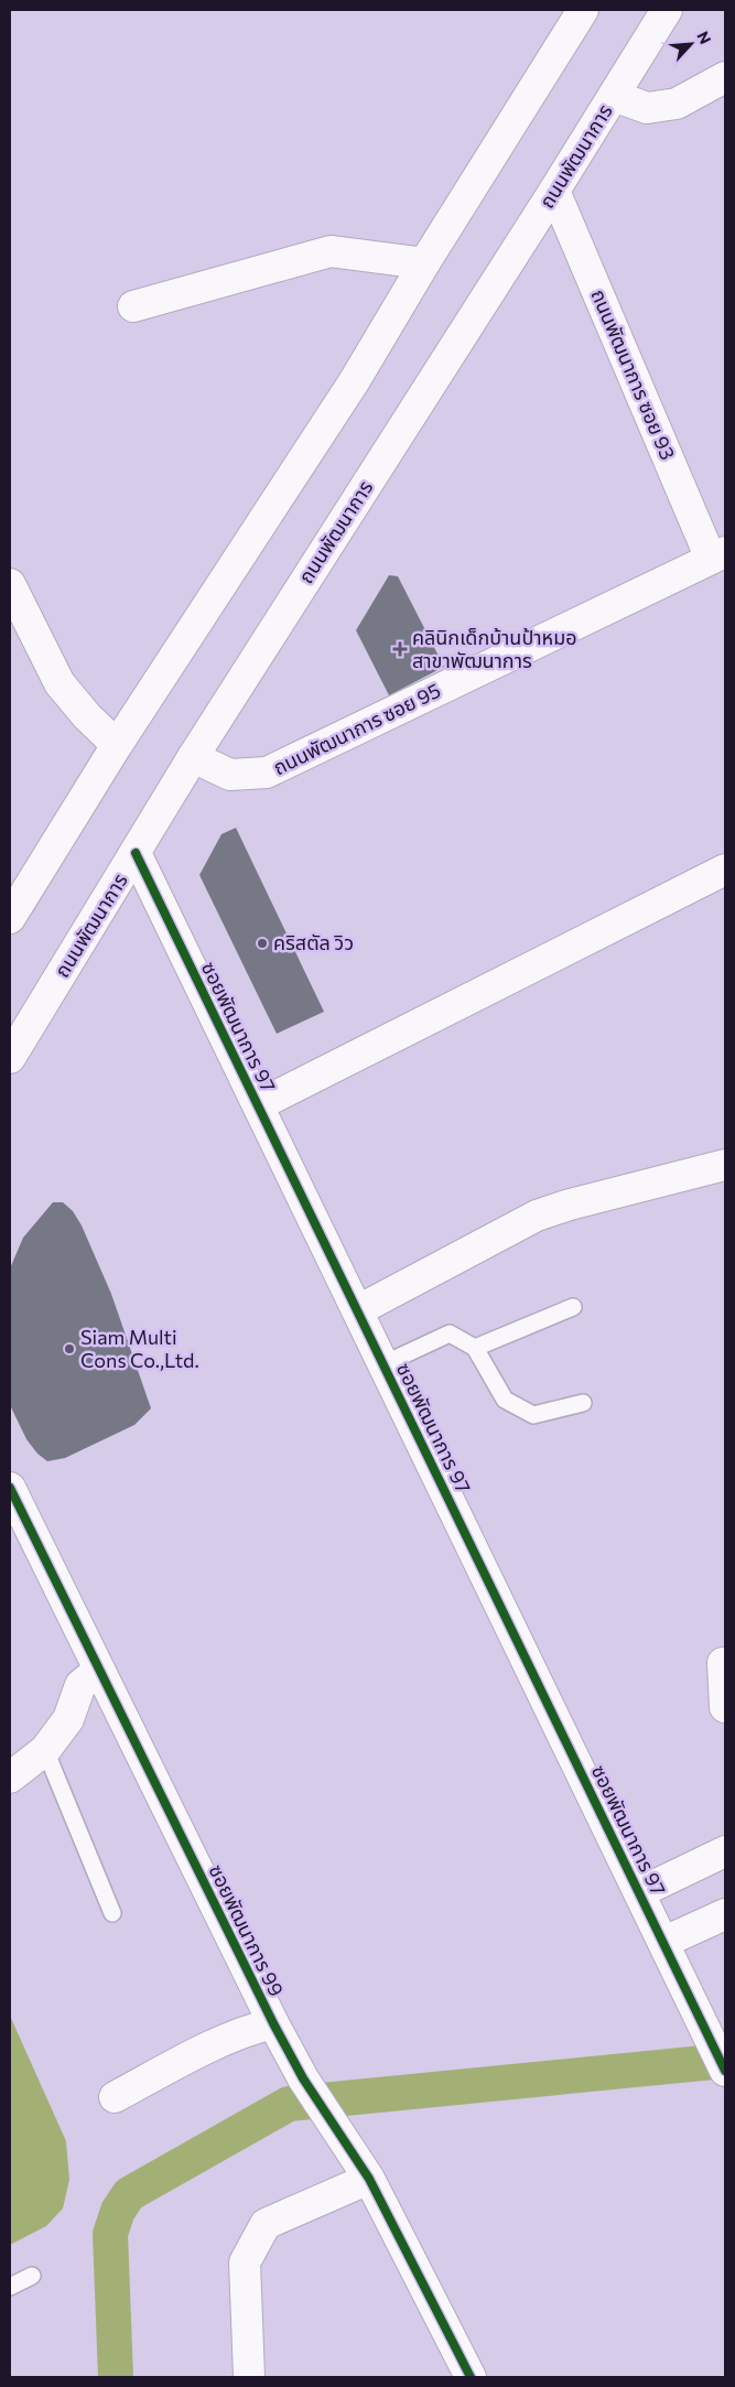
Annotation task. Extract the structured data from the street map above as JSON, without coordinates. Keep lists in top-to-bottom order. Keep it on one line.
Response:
{"streets":{"street":["ถนนพัฒนาการ","ถนนพัฒนาการ ซอย 93","ถนนพัฒนาการ ซอย 95","ซอยพัฒนาการ 97","ซอยพัฒนาการ 99"]},"crossings":[["ถนนพัฒนาการ","ถนนพัฒนาการ ซอย 93"],["ถนนพัฒนาการ","ถนนพัฒนาการ ซอย 95"],["ถนนพัฒนาการ","ซอยพัฒนาการ 97"],["ถนนพัฒนาการ ซอย 93","ถนนพัฒนาการ ซอย 95"]],"places":{"health":["คลินิกเด็กบ้านป้าหมอ สาขาพัฒนาการ"],"other":["คริสตัล วิว","Siam Multi Cons Co.,Ltd."]},"north":"top right"}
